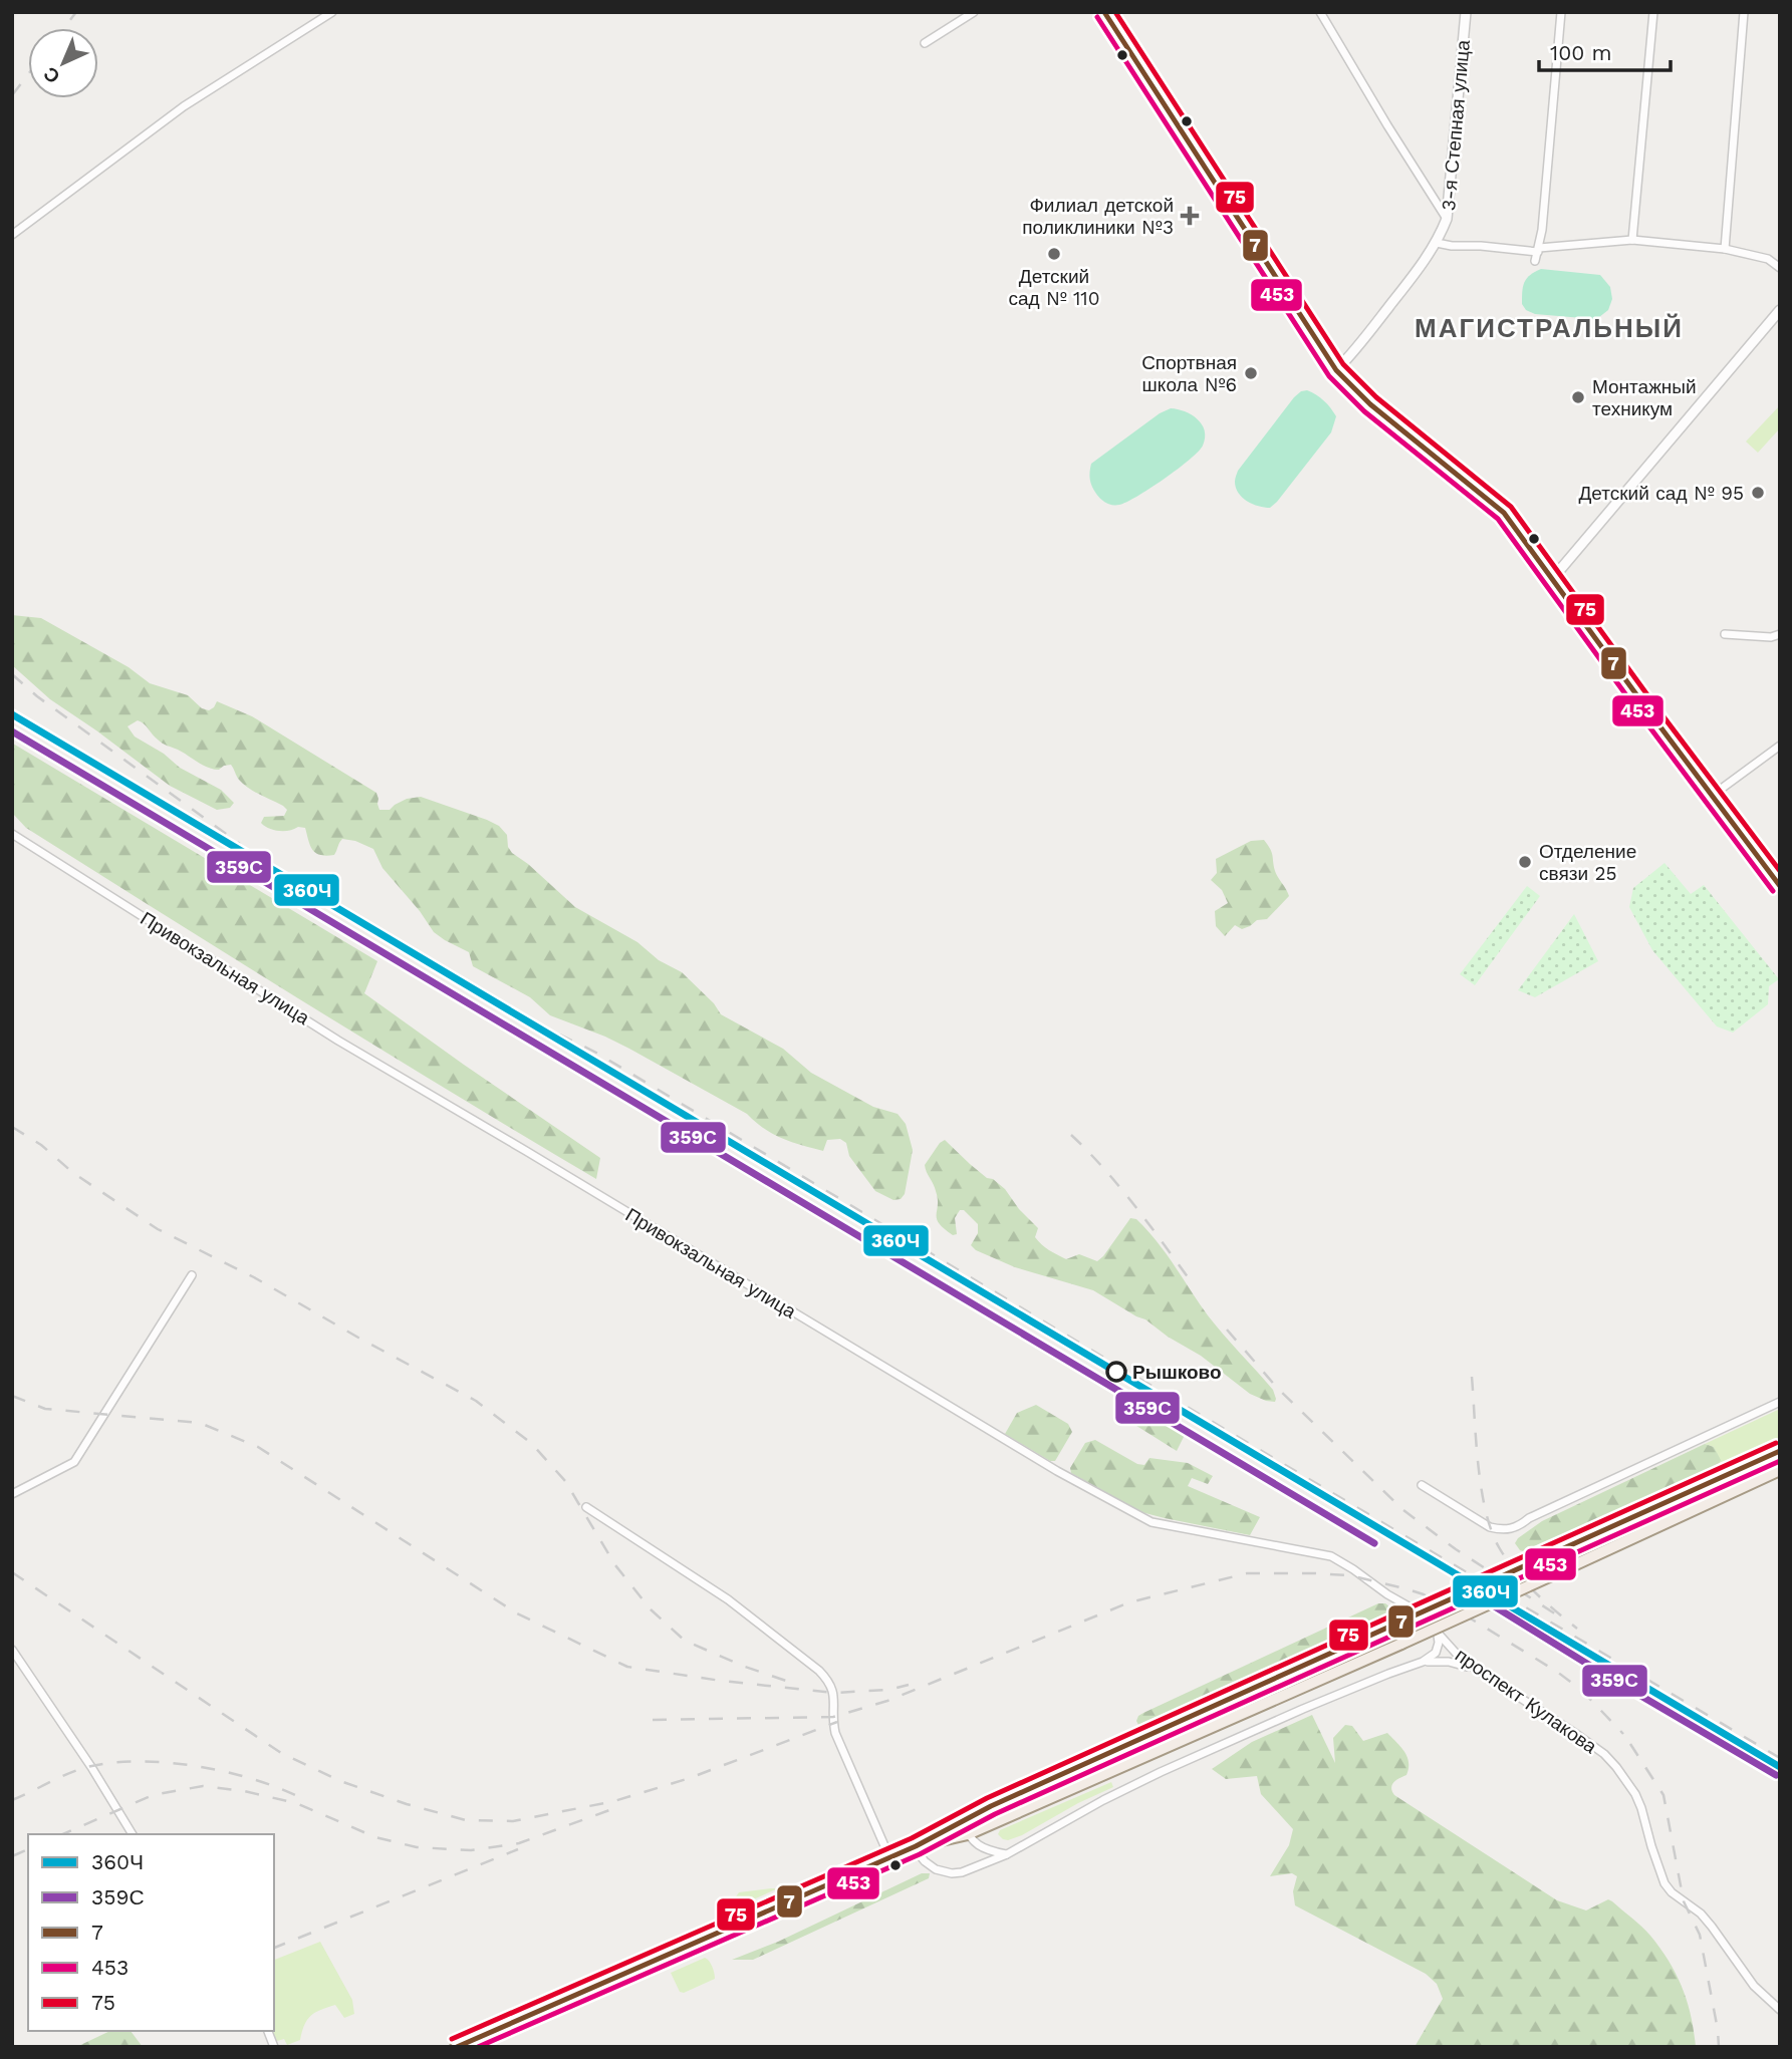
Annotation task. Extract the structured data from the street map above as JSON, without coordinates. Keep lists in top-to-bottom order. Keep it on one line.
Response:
{"streets":{"street":["3-я Степная улица","Привокзальная улица","проспект Кулакова"]},"crossings":[["Привокзальная улица","проспект Кулакова"]],"districts":["МАГИСТРАЛЬНЫЙ"],"places":{"health":["Филиал детской поликлиники №3"],"other":["Детский сад № 110","Спортвная школа №6","Монтажный техникум","Детский сад № 95","Отделение связи 25","Рышково"]},"lines":["transit line 7","transit line 75","transit line 453","transit line 360Ч","transit line 359С"],"legend":["360Ч","359С","7","453","75"],"scale_bar":"100 m","north":"bottom left"}
